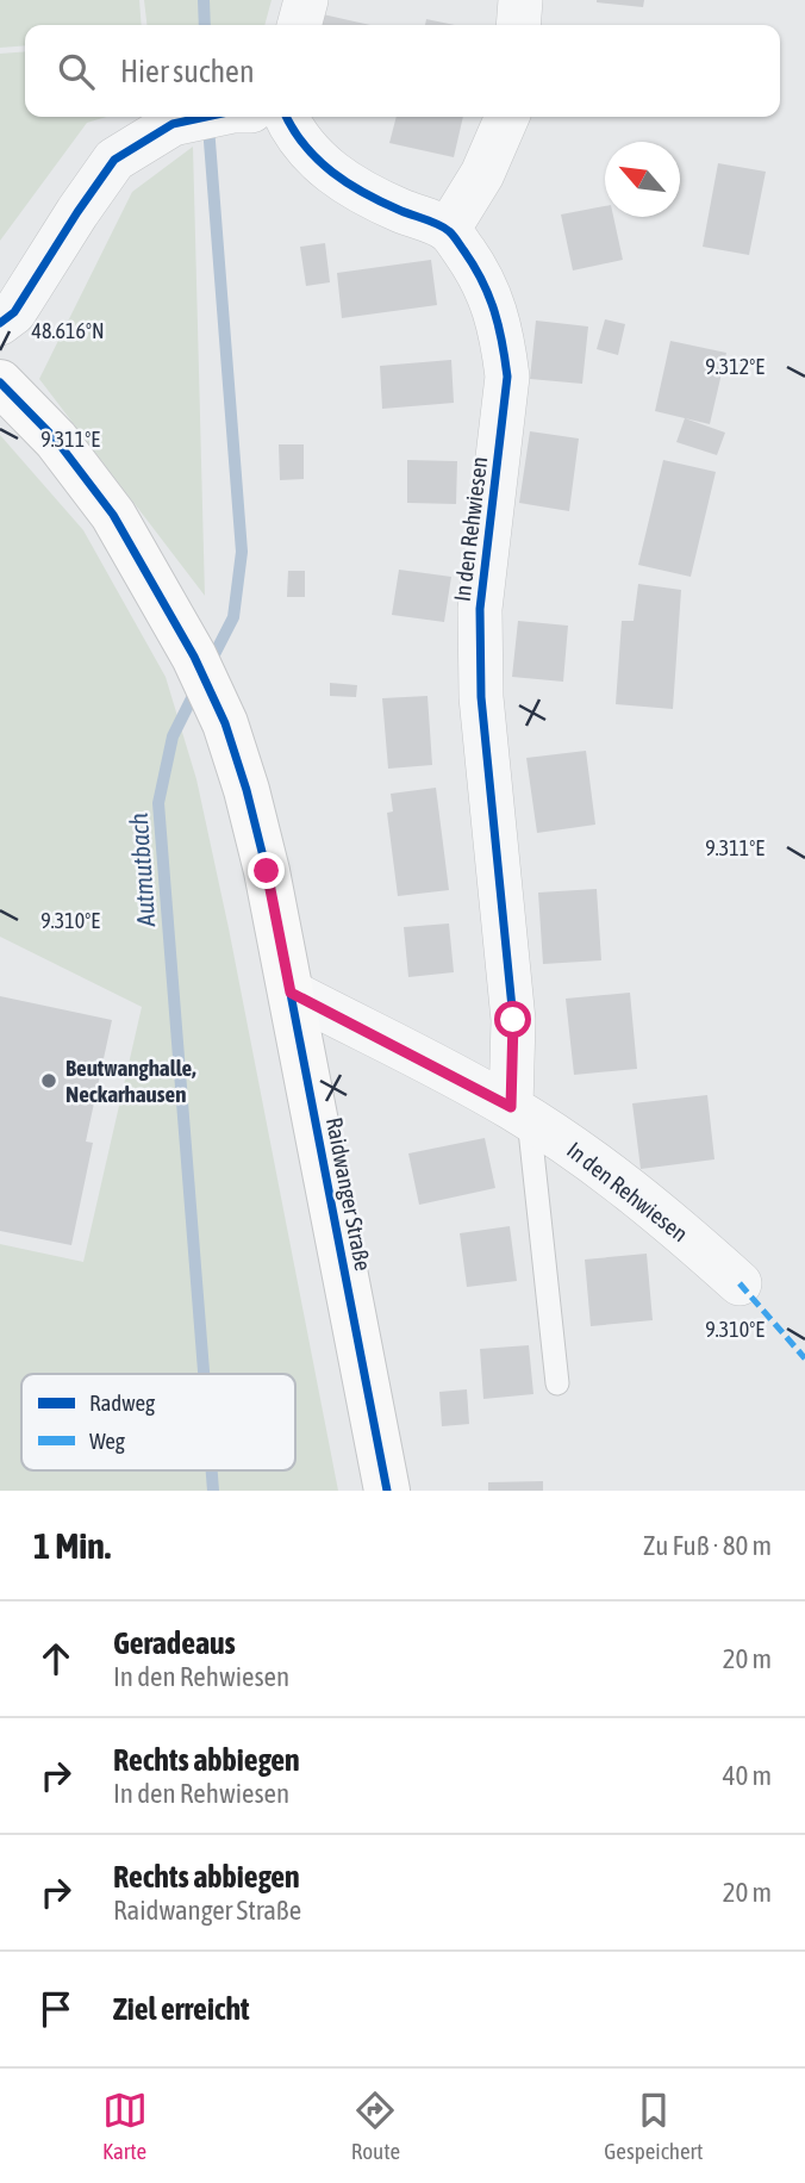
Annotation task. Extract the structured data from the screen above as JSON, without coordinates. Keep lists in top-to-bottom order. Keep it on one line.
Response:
{"streets":{"street":["In den Rehwiesen","Raidwanger Straße"]},"crossings":[["In den Rehwiesen","Raidwanger Straße"]],"water":["Autmutbach"],"places":["Beutwanghalle, Neckarhausen"],"legend":["Radweg","Weg"],"north":"top left","page":{"search":"Hier suchen","heading":["1 Min.","Zu Fuß · 80 m"],"list":[["Geradeaus","In den Rehwiesen","20 m"],["Rechts abbiegen","In den Rehwiesen","40 m"],["Rechts abbiegen","Raidwanger Straße","20 m"],"Ziel erreicht"],"nav":["Karte","Route","Gespeichert"]},"coordinates":["48.616°N","9.312°E","9.311°E","9.310°E"]}
